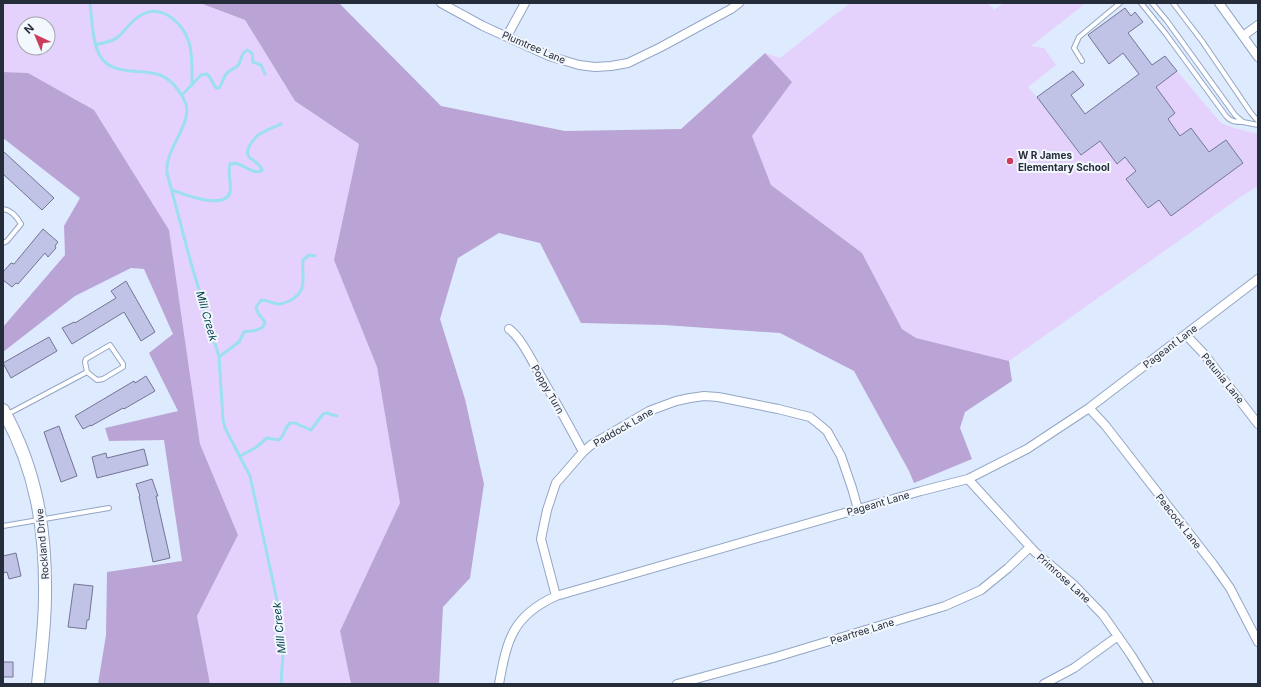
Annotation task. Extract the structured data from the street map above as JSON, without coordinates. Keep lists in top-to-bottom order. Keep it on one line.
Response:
{"streets":{"street":["Plumtree Lane","Pageant Lane","Petunia Lane","Poppy Turn","Paddock Lane","Peacock Lane","Rockland Drive","Primrose Lane","Peartree Lane"]},"crossings":[["Pageant Lane","Petunia Lane"],["Pageant Lane","Paddock Lane"],["Pageant Lane","Peacock Lane"],["Pageant Lane","Primrose Lane"],["Poppy Turn","Paddock Lane"],["Primrose Lane","Peartree Lane"]],"water":["Mill Creek"],"places":["W R James Elementary School"],"north":"top left"}
